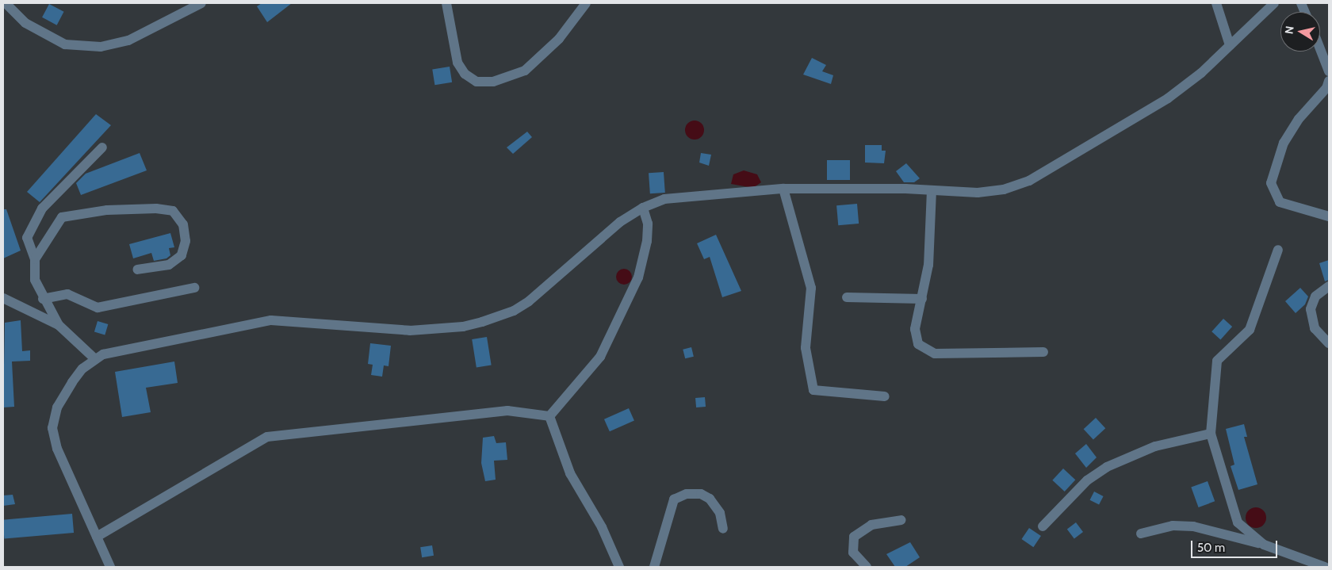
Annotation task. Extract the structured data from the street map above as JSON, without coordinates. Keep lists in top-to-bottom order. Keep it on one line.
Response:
{"scale_bar":"50 m","north":"left"}
